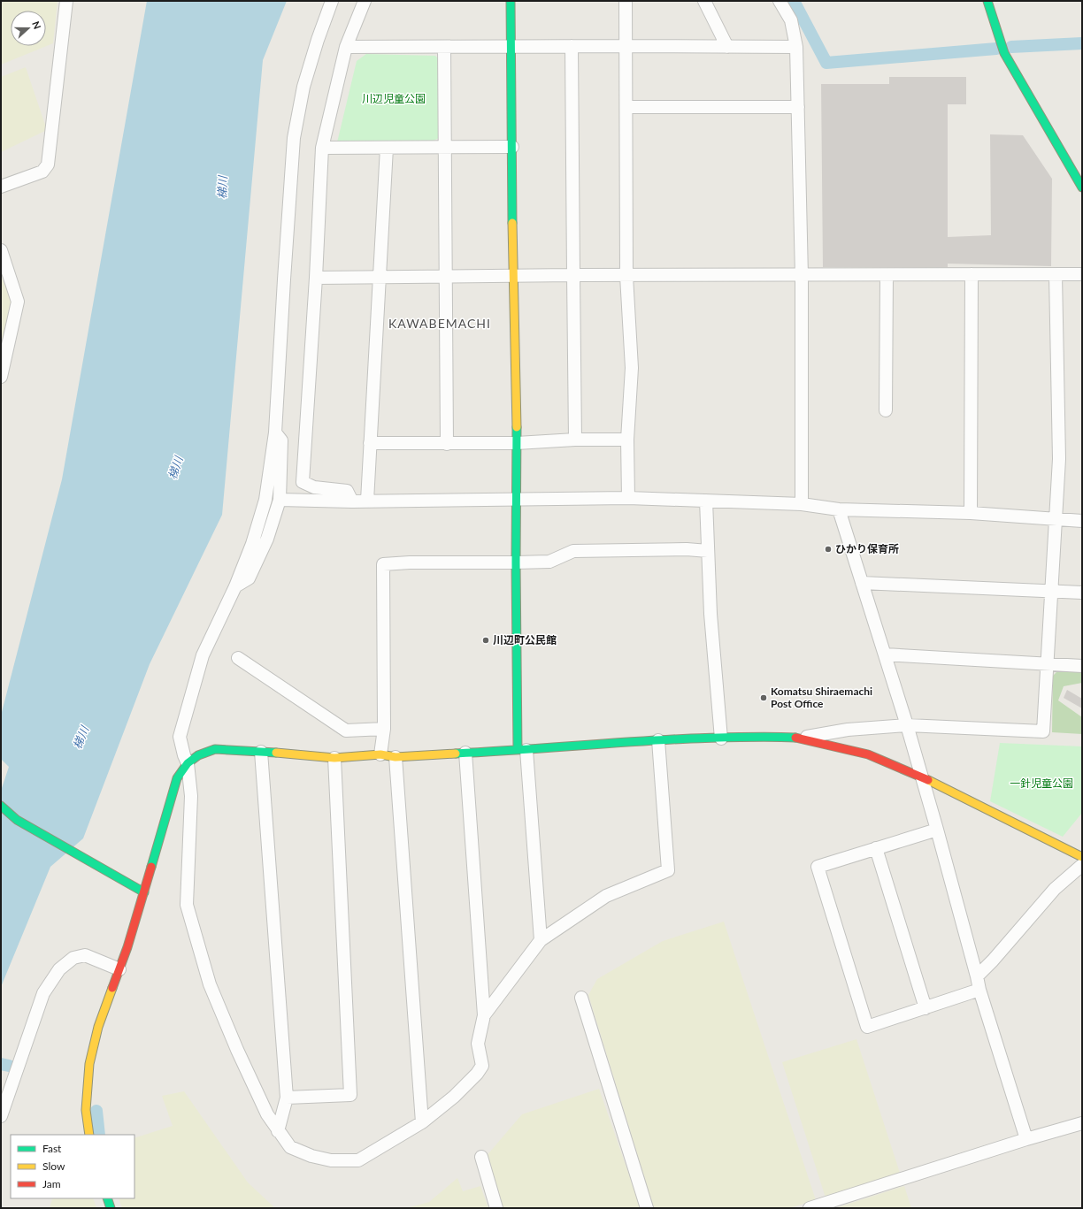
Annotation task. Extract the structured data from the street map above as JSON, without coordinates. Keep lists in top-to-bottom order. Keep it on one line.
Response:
{"districts":["KAWABEMACHI"],"water":["梯川"],"parks":["川辺児童公園","一針児童公園"],"places":["ひかり保育所","川辺町公民館","Komatsu Shiraemachi Post Office"],"legend":["Fast","Slow","Jam"],"north":"right"}
